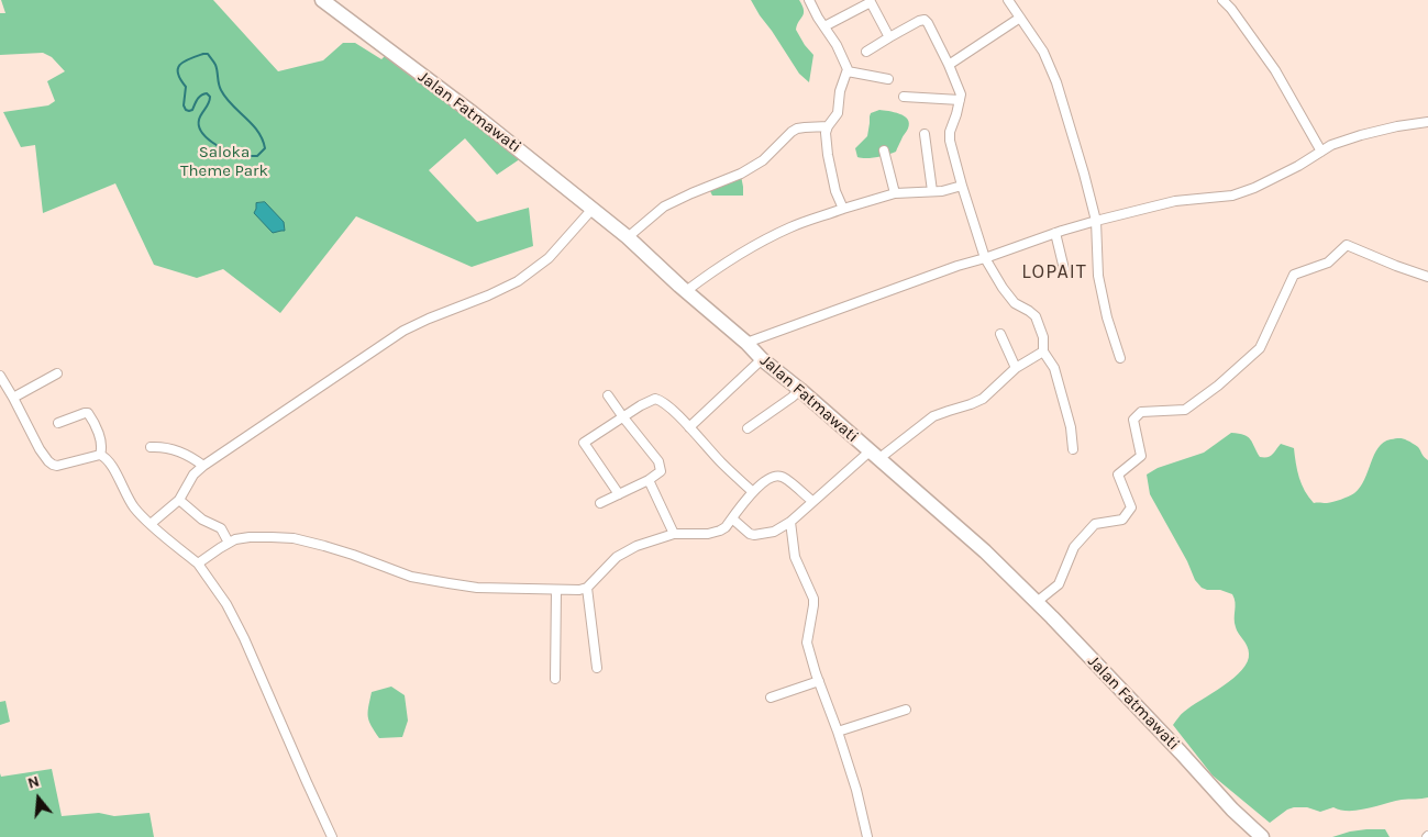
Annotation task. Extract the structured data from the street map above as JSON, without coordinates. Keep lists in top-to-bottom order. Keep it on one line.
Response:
{"streets":{"highway":["Jalan Fatmawati"]},"districts":["LOPAIT"],"parks":["Saloka Theme Park"],"north":"top"}
